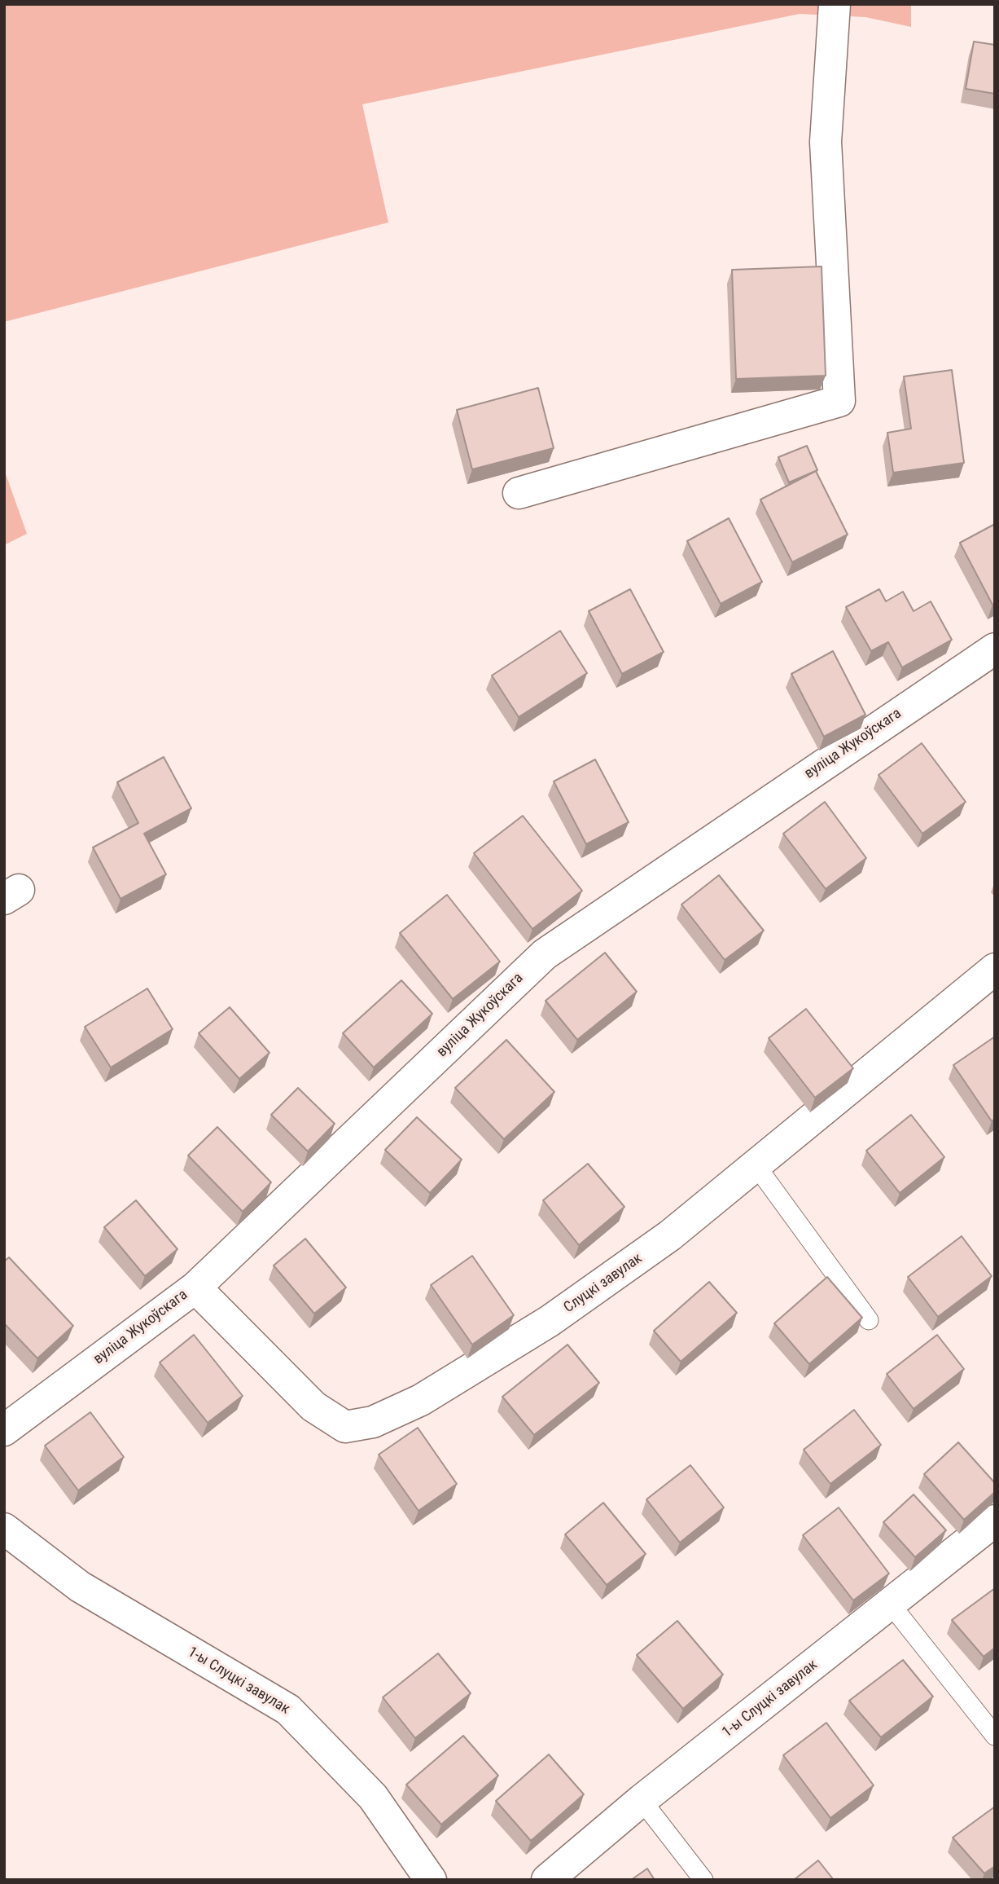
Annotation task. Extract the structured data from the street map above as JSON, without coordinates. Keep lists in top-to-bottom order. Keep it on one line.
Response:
{"streets":{"street":["вуліца Жукоўскага","Слуцкі завулак","1-ы Слуцкі завулак"]},"crossings":[["вуліца Жукоўскага","Слуцкі завулак"]]}
